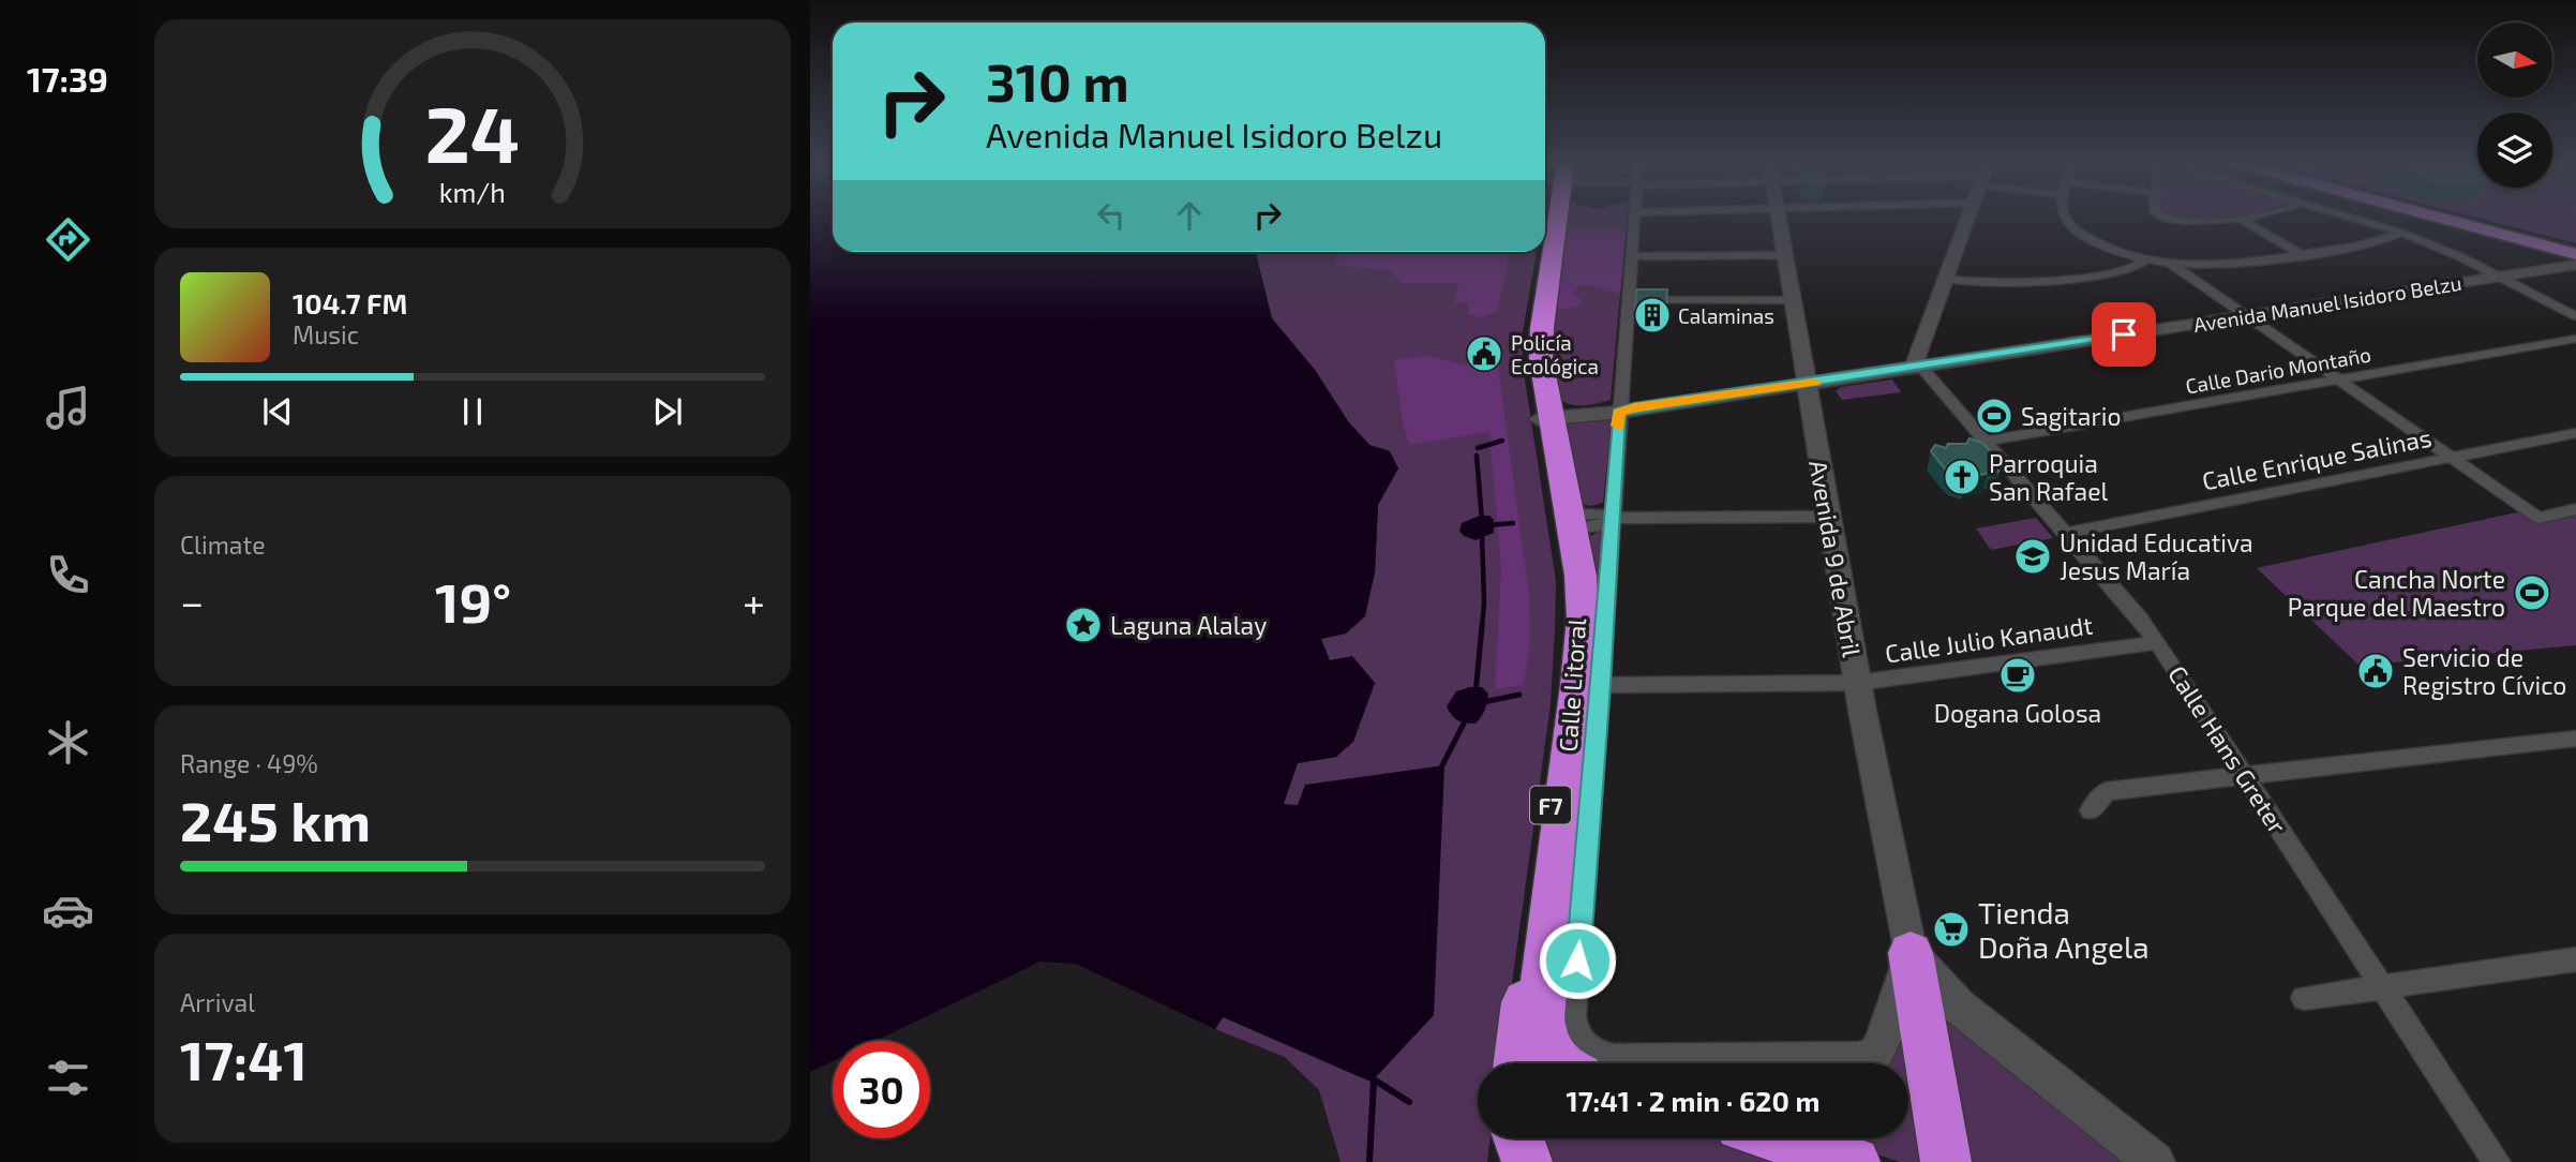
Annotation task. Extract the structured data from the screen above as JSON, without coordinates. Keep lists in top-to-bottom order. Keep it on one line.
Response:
{"streets":{"highway":["F7"],"main road":["Avenida Manuel Isidoro Belzu","Avenida 9 de Abril"],"street":["Calle Dario Montaño","Calle Enrique Salinas","Calle Julio Kanaudt","Calle Litoral","Calle Hans Greter"]},"crossings":[["Avenida Manuel Isidoro Belzu","Avenida 9 de Abril"],["Avenida Manuel Isidoro Belzu","Calle Litoral"],["Avenida Manuel Isidoro Belzu","Calle Hans Greter"],["Avenida Manuel Isidoro Belzu","F7"],["Calle Dario Montaño","Calle Hans Greter"],["Calle Enrique Salinas","Calle Hans Greter"],["Avenida 9 de Abril","Calle Julio Kanaudt"],["Avenida 9 de Abril","Calle Litoral"],["Calle Julio Kanaudt","Calle Litoral"],["Calle Julio Kanaudt","Calle Hans Greter"]],"places":{"building":["Calaminas"],"public building":["Policía Ecológica","Servicio de Registro Cívico"],"sports":["Sagitario","Cancha Norte Parque del Maestro"],"church":["Parroquia San Rafael"],"school or university":["Unidad Educativa Jesus María"],"place":["Laguna Alalay"],"cafe":["Dogana Golosa"],"supermarket":["Tienda Doña Angela"]},"north":"right","page":{"tabs":"17:39","turn":["310 m","Avenida Manuel Isidoro Belzu"],"song":["104.7 FM","Music"],"tile":["Climate",["Range · 49%","245 km"],["Arrival","17:41"]],"heat":["−","19°","+"],"limit":"30","trip":"17:41 · 2 min · 620 m","gauge":["24","km/h"]}}
